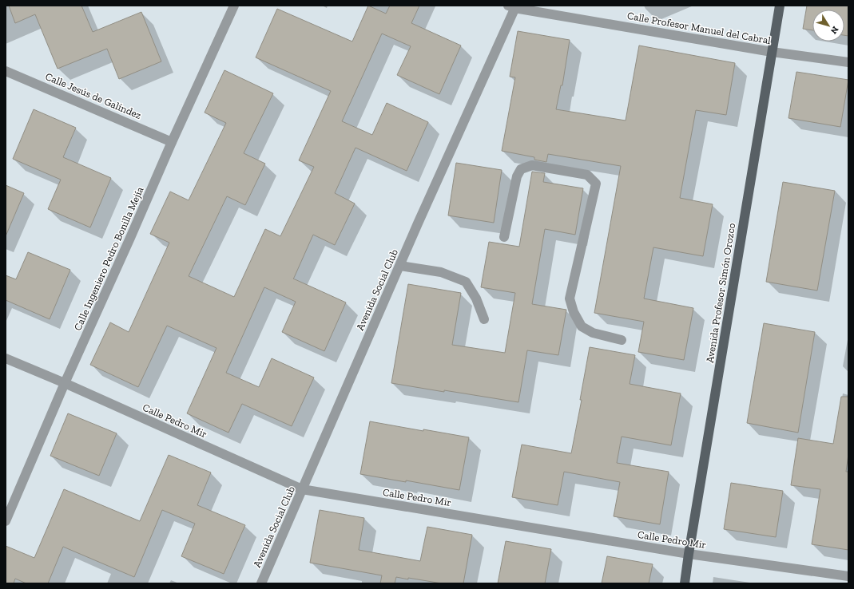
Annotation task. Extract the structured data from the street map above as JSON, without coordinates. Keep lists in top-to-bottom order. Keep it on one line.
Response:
{"streets":{"main road":["Avenida Profesor Simón Orozco"],"street":["Calle Profesor Manuel del Cabral","Calle Jesús de Galíndez","Calle Ingeniero Pedro Bonilla Mejía","Avenida Social Club","Calle Pedro Mir"]},"crossings":[["Calle Profesor Manuel del Cabral","Avenida Social Club"],["Calle Profesor Manuel del Cabral","Avenida Profesor Simón Orozco"],["Calle Jesús de Galíndez","Calle Ingeniero Pedro Bonilla Mejía"],["Calle Ingeniero Pedro Bonilla Mejía","Calle Pedro Mir"],["Avenida Social Club","Calle Pedro Mir"],["Avenida Profesor Simón Orozco","Calle Pedro Mir"]],"north":"bottom right"}
